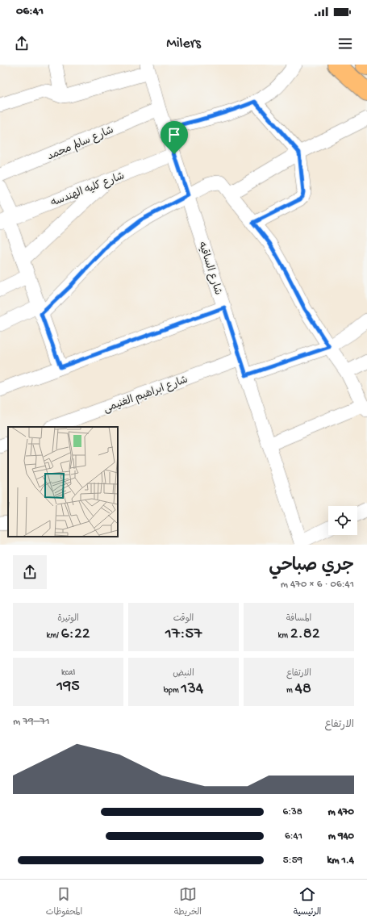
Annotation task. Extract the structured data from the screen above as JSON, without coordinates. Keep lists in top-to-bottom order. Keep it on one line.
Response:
{"streets":{"street":["شارع سالم محمد","شارع كليه الهندسه","شارع الساقيه","شارع ابراهيم الغنيمى"]},"crossings":[["شارع سالم محمد","شارع الساقيه"],["شارع كليه الهندسه","شارع الساقيه"],["شارع الساقيه","شارع ابراهيم الغنيمى"]],"page":{"status":"06:41","header":"Milers","heading":["جري صباحي","06:41 · 6 × 470 m"],"stats":[["المسافة","2.82 km"],["الوقت","17:57"],["الوتيرة","6:22 /km"],["الارتفاع","48 m"],["النبض","134 bpm"],["kcal","195"]],"chart":["الارتفاع","71–79 m"],"list":[{"name":"470 m","note":"6:38"},{"name":"940 m","note":"6:41"},{"name":"1.4 km","note":"5:59"}],"tabs":["الرئيسية","الخريطة","المحفوظات"]}}
